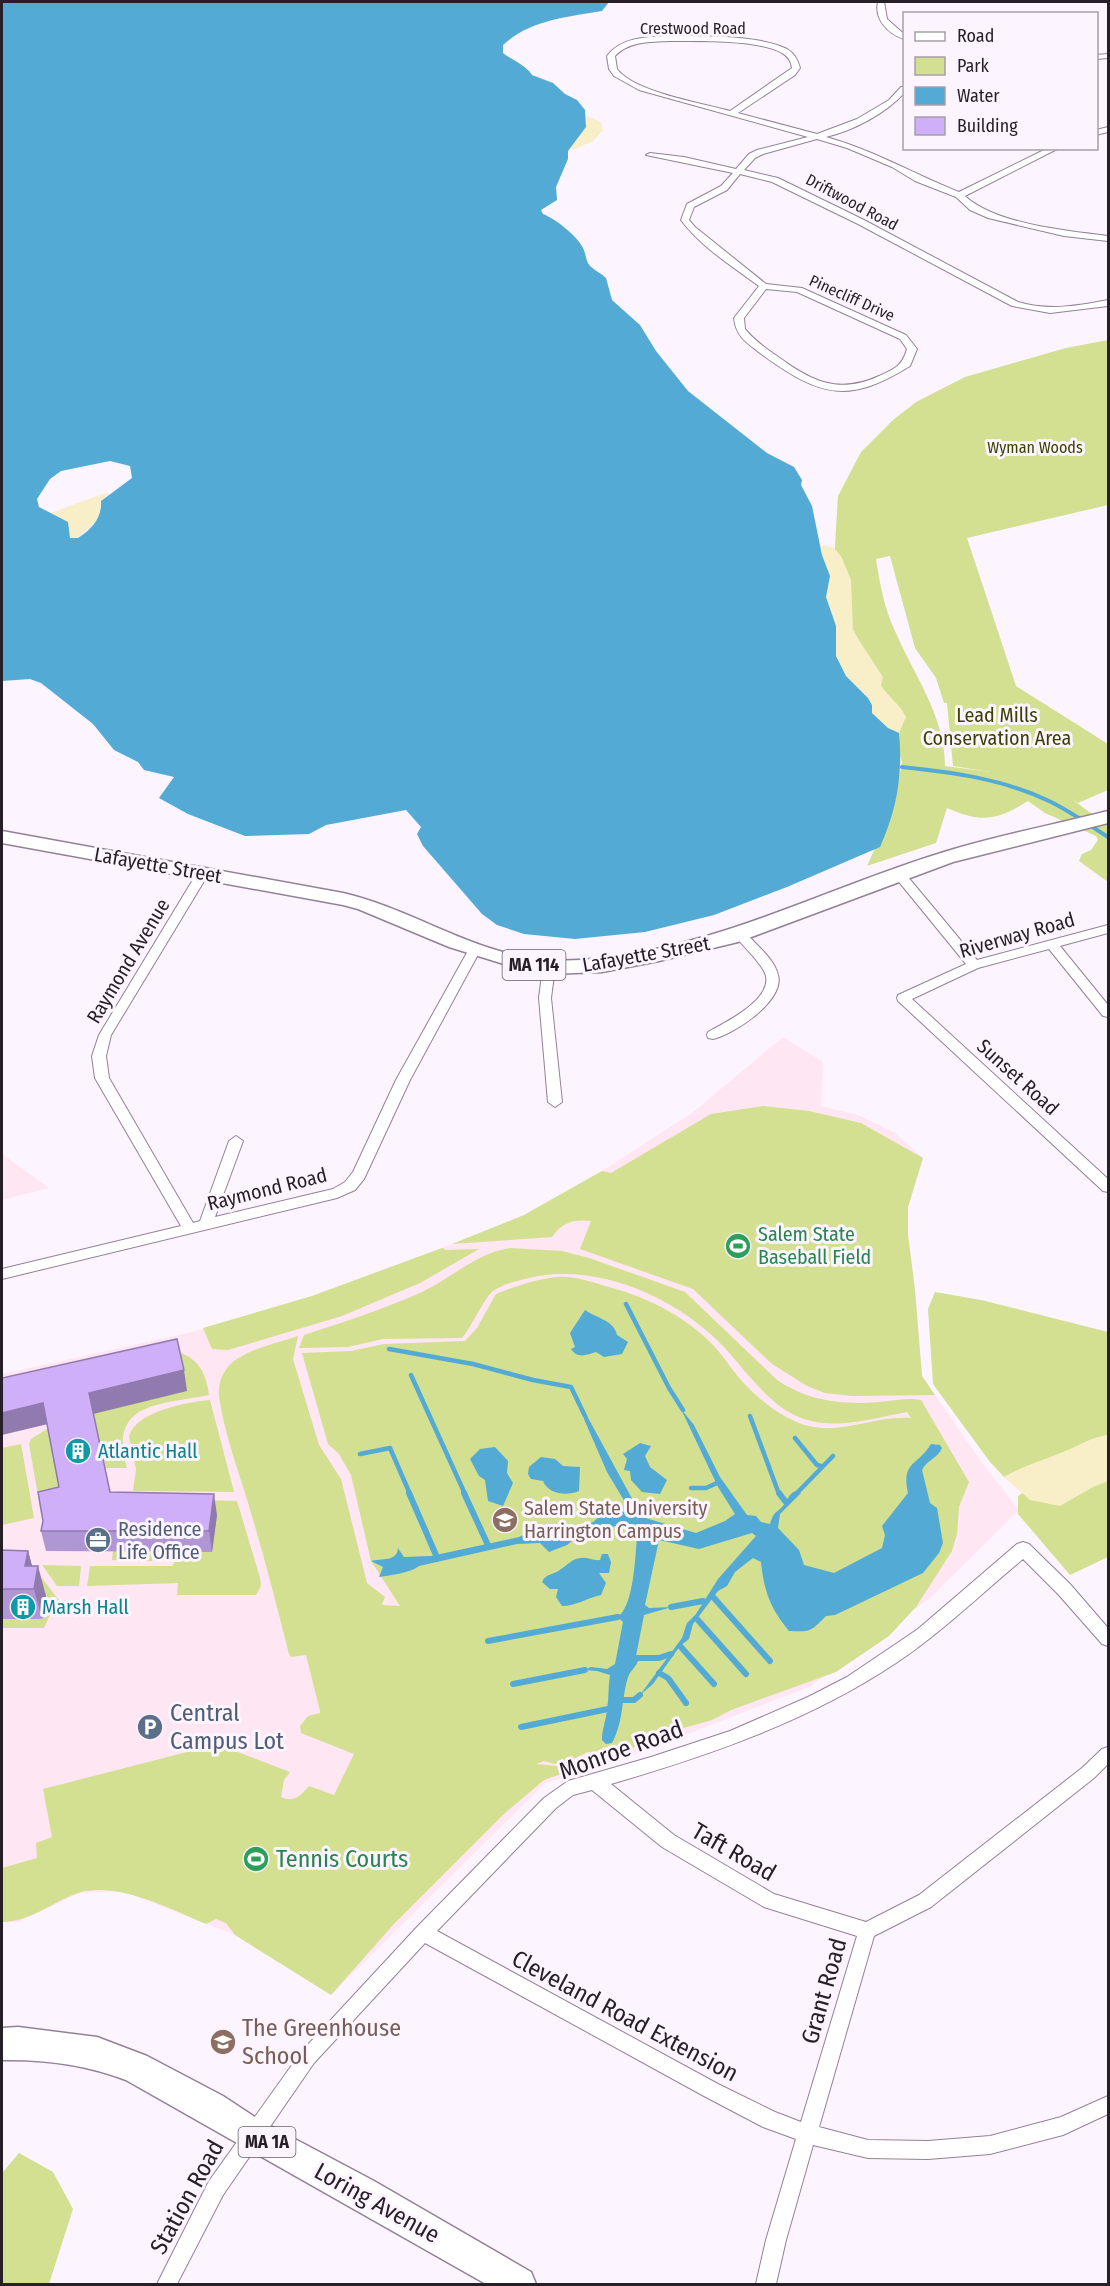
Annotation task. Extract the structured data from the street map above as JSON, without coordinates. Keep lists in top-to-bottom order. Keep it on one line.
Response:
{"streets":{"highway":["MA 1A","Loring Avenue"],"main road":["Lafayette Street","MA 114"],"street":["Crestwood Road","Driftwood Road","Pinecliff Drive","Riverway Road","Raymond Avenue","Sunset Road","Raymond Road","Monroe Road","Taft Road","Grant Road","Cleveland Road Extension","Station Road"]},"crossings":[["Crestwood Road","Pinecliff Drive"],["Driftwood Road","Pinecliff Drive"],["Lafayette Street","Raymond Avenue"],["Lafayette Street","Raymond Road"],["Riverway Road","Sunset Road"],["Raymond Avenue","Raymond Road"],["Monroe Road","Taft Road"],["Monroe Road","Cleveland Road Extension"],["Monroe Road","Station Road"],["Monroe Road","Loring Avenue"],["Taft Road","Grant Road"],["Grant Road","Cleveland Road Extension"],["Station Road","Loring Avenue"]],"parks":["Wyman Woods","Lead Mills Conservation Area"],"places":{"sports":["Salem State Baseball Field","Tennis Courts"],"building":["Atlantic Hall","Marsh Hall"],"school or university":["Salem State University Harrington Campus","The Greenhouse School"],"office":["Residence Life Office"],"parking":["Central Campus Lot"]},"legend":["Road","Park","Water","Building"]}
